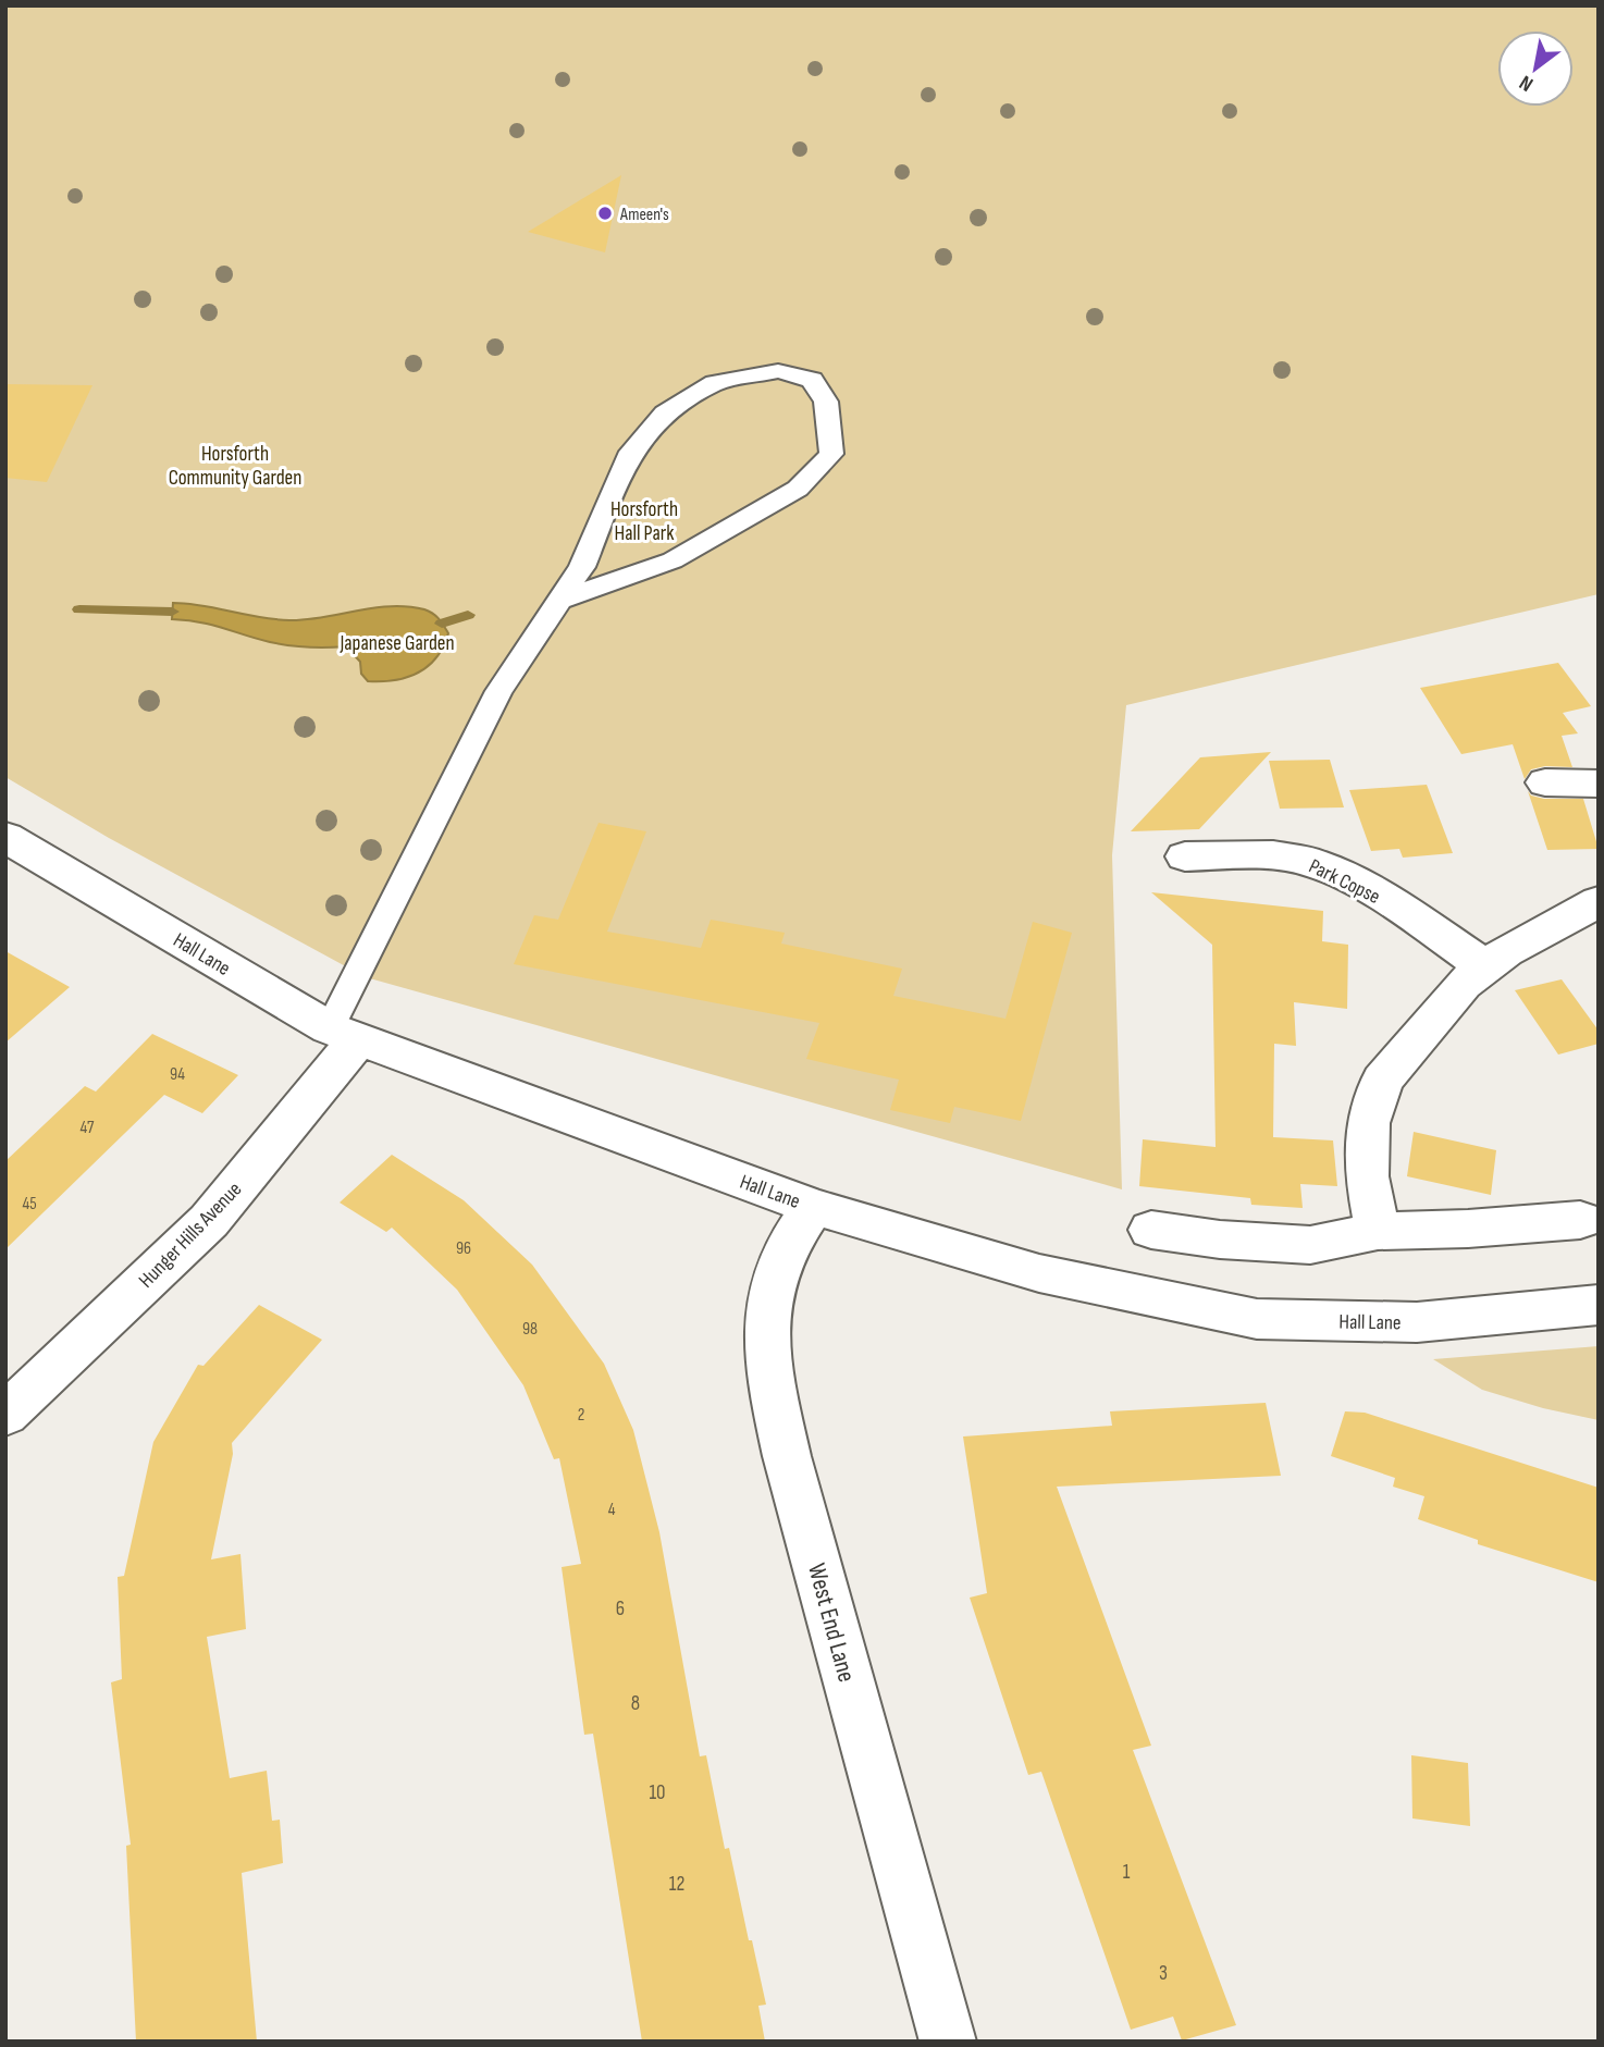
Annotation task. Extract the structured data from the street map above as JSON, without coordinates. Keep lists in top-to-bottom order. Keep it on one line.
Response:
{"streets":{"street":["Park Copse","Hall Lane","Hunger Hills Avenue","West End Lane"]},"crossings":[["Hall Lane","Hunger Hills Avenue"],["Hall Lane","West End Lane"]],"parks":["Horsforth Community Garden","Horsforth Hall Park","Japanese Garden"],"places":["Ameen's"],"house_numbers":["94","47","45","96","98","2","4","6","8","10","1","12","3"],"north":"bottom left"}
